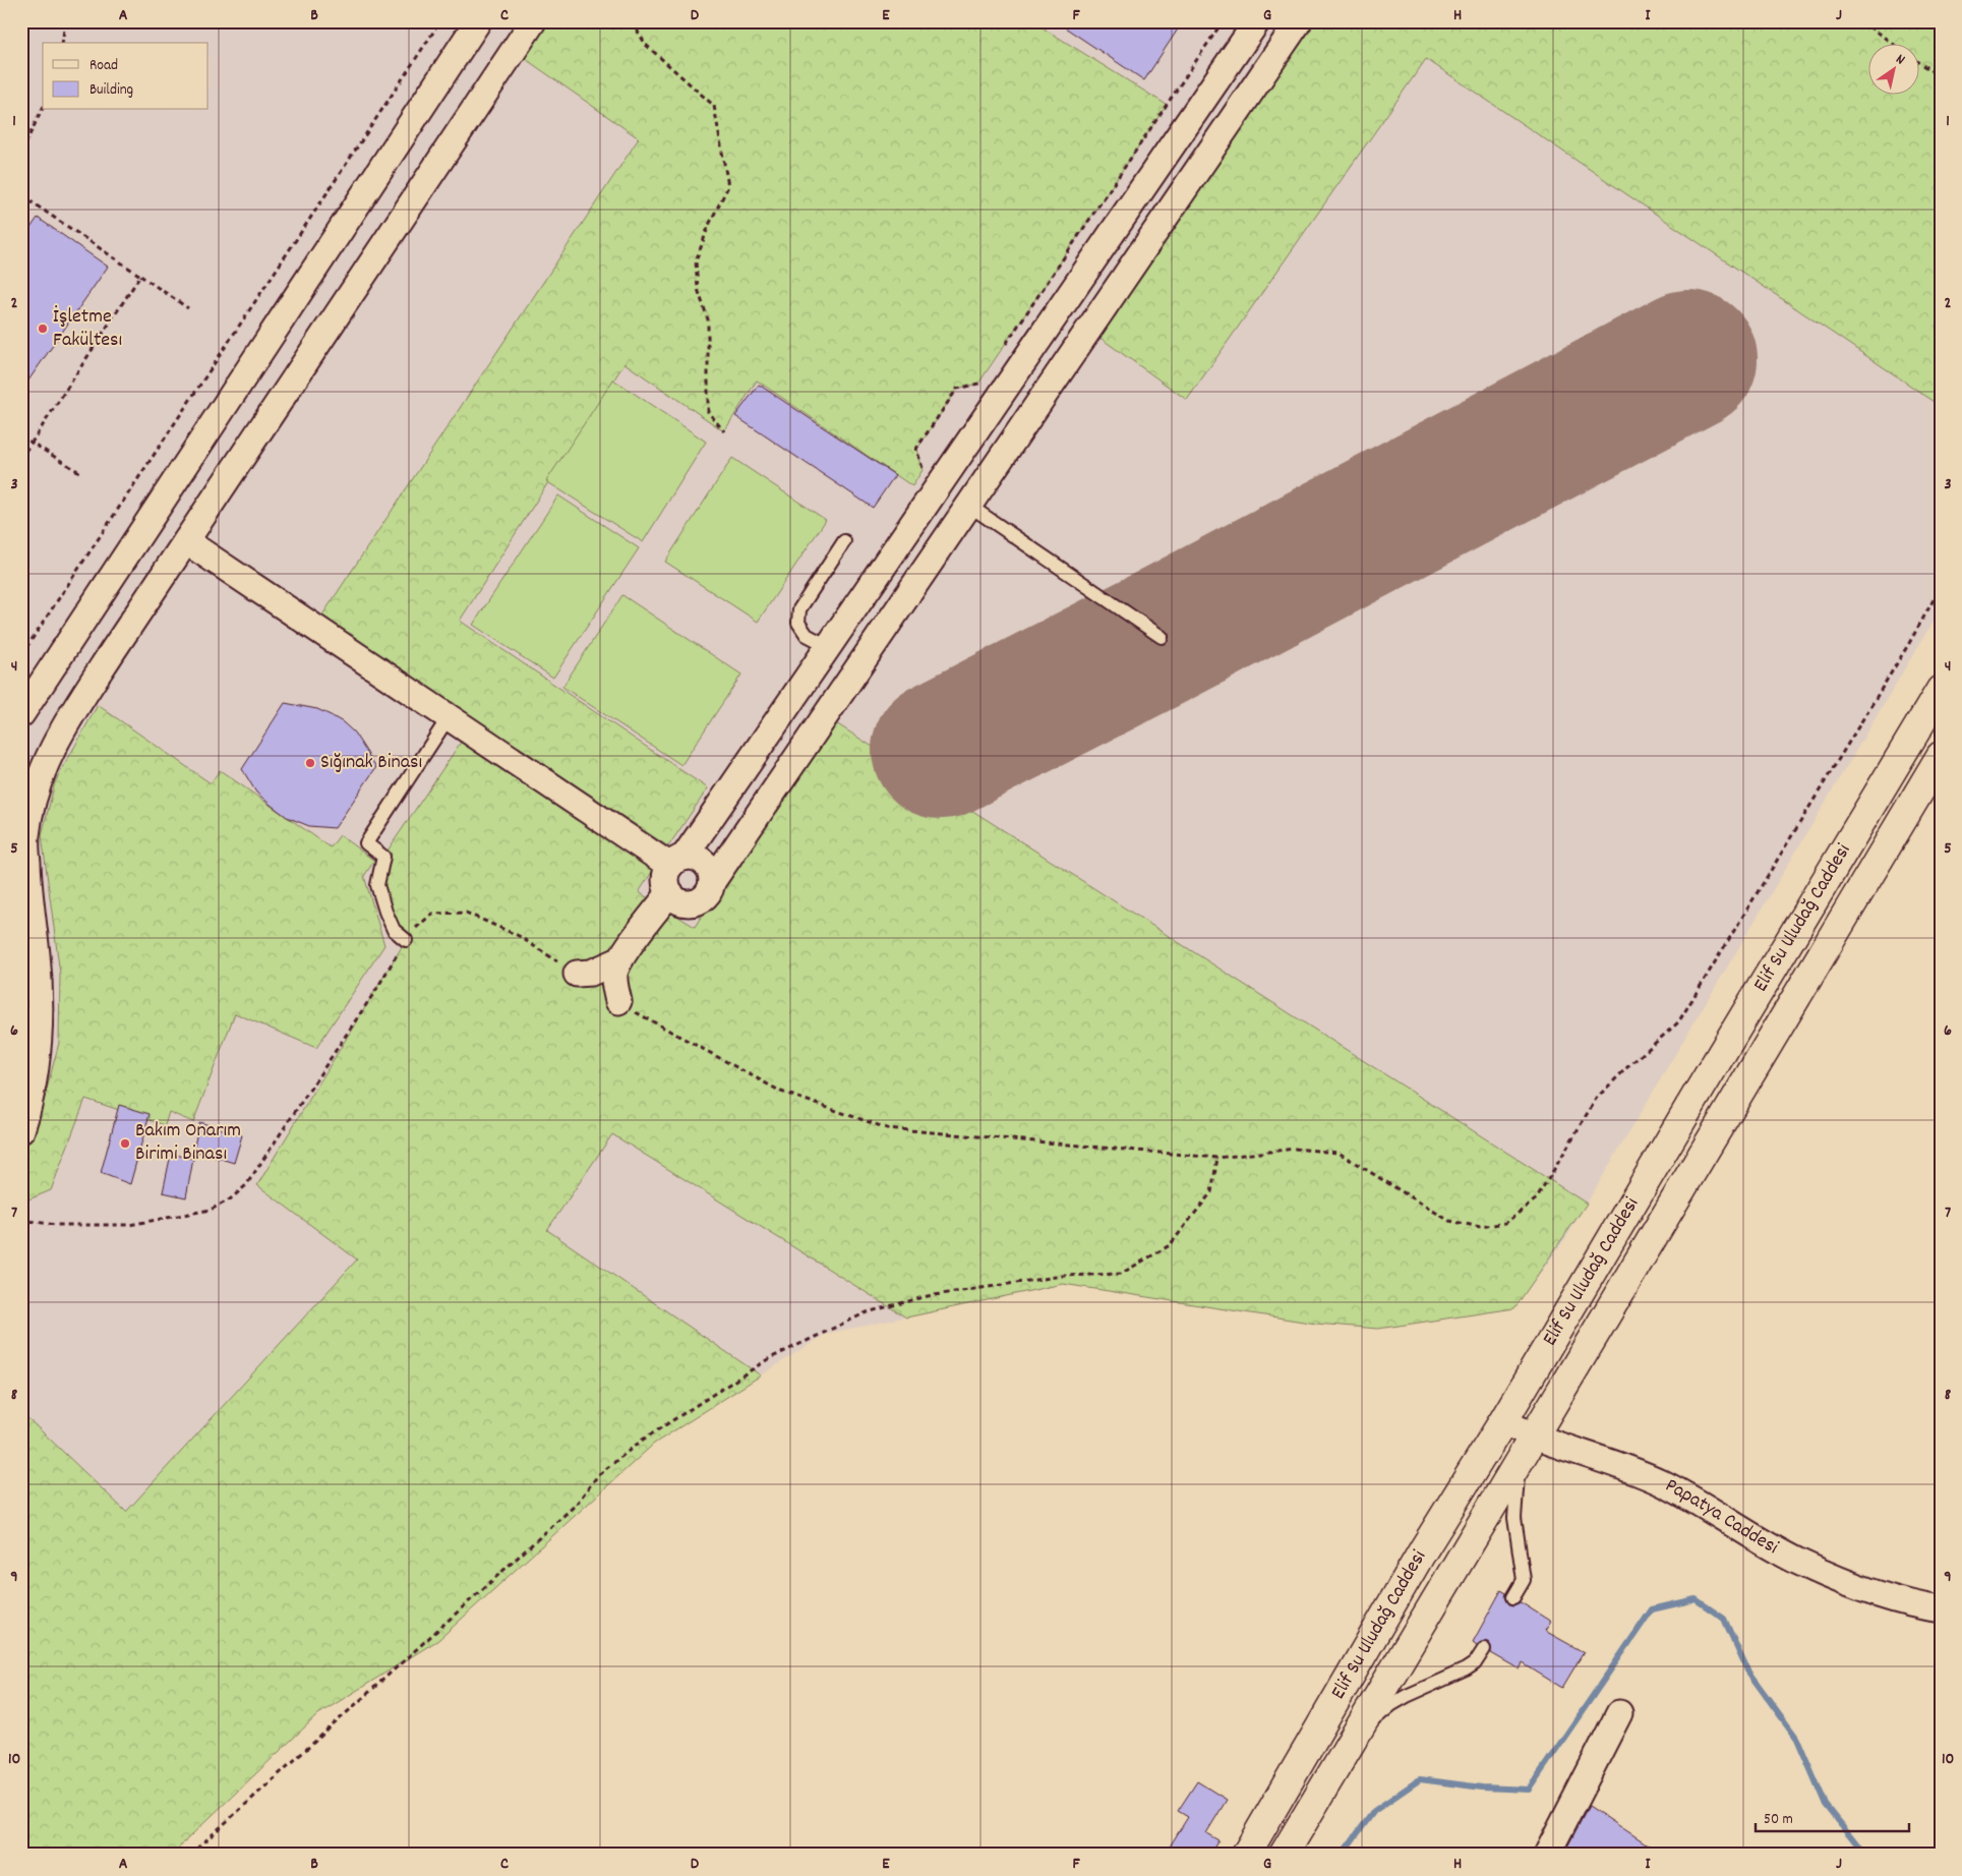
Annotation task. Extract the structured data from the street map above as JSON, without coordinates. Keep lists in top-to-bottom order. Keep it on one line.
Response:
{"streets":{"main road":["Elif Su Uludağ Caddesi"],"street":["Papatya Caddesi"]},"crossings":[["Elif Su Uludağ Caddesi","Papatya Caddesi"]],"places":["İşletme Fakültesı","Sığınak Binası","Bakım Onarım Birimi Binası"],"legend":["Road","Building"],"scale_bar":"50 m","north":"top right","grid":{"columns":["A","B","C","D","E","F","G","H","I","J"],"rows":["1","2","3","4","5","6","7","8","9","10"]}}
